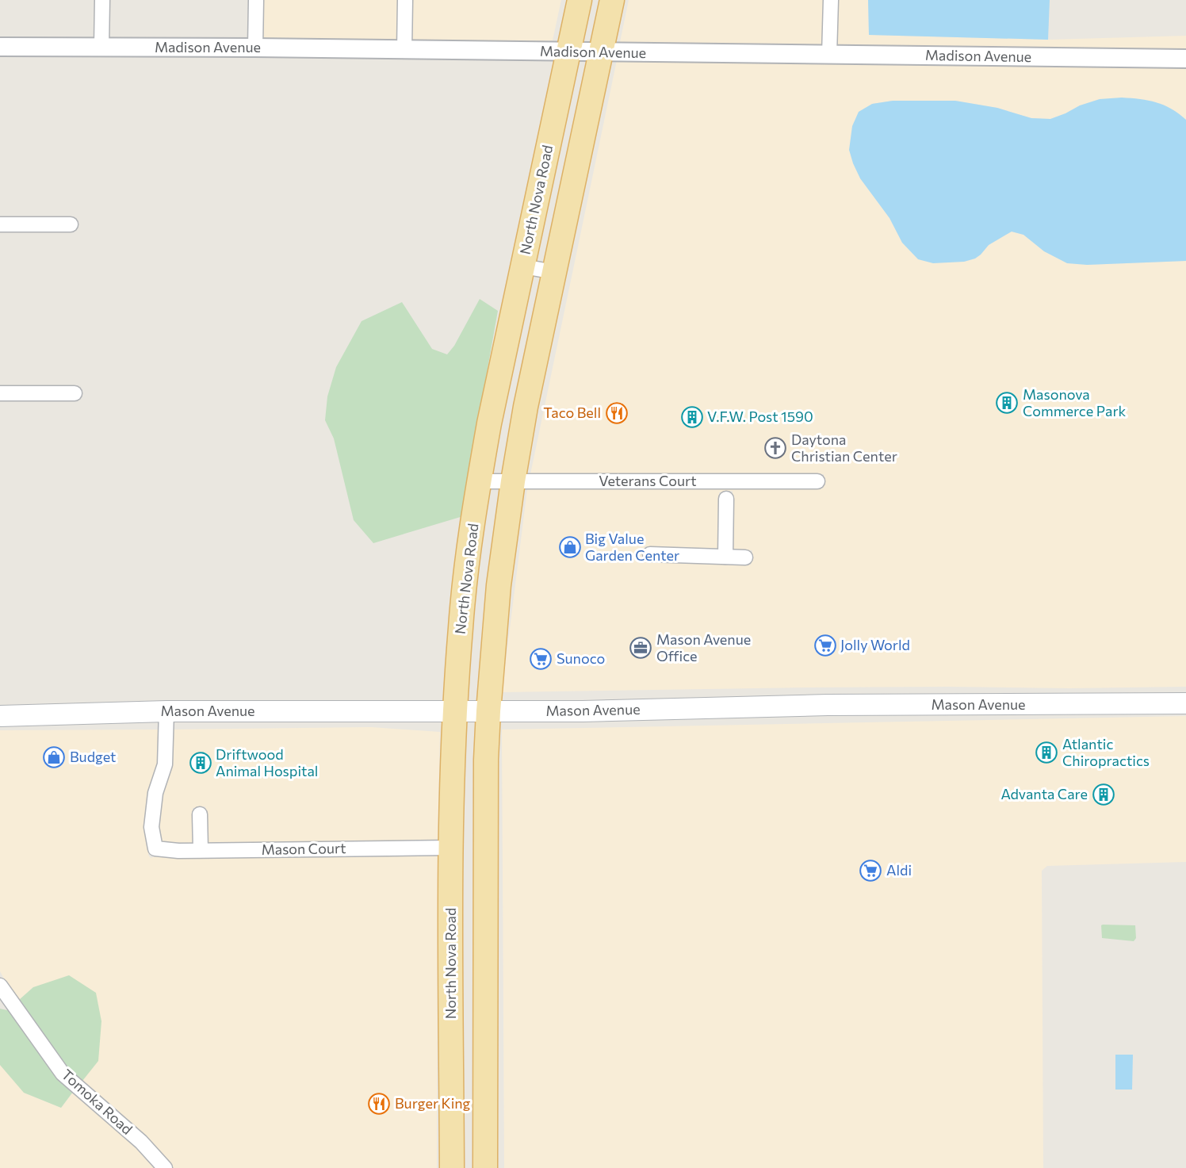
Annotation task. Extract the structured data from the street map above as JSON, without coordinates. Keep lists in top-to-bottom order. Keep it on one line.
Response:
{"streets":{"main road":["North Nova Road","Mason Avenue"],"street":["Madison Avenue","Veterans Court","Mason Court","Tomoka Road"]},"crossings":[["Madison Avenue","North Nova Road"],["North Nova Road","Veterans Court"],["North Nova Road","Mason Avenue"],["North Nova Road","Mason Court"],["Mason Avenue","Mason Court"]],"places":{"building":["Masonova Commerce Park","V.F.W. Post 1590","Atlantic Chiropractics","Driftwood Animal Hospital","Advanta Care"],"restaurant":["Taco Bell","Burger King"],"church":["Daytona Christian Center"],"shop":["Big Value Garden Center","Budget"],"supermarket":["Jolly World","Sunoco","Aldi"],"office":["Mason Avenue Office"]}}
